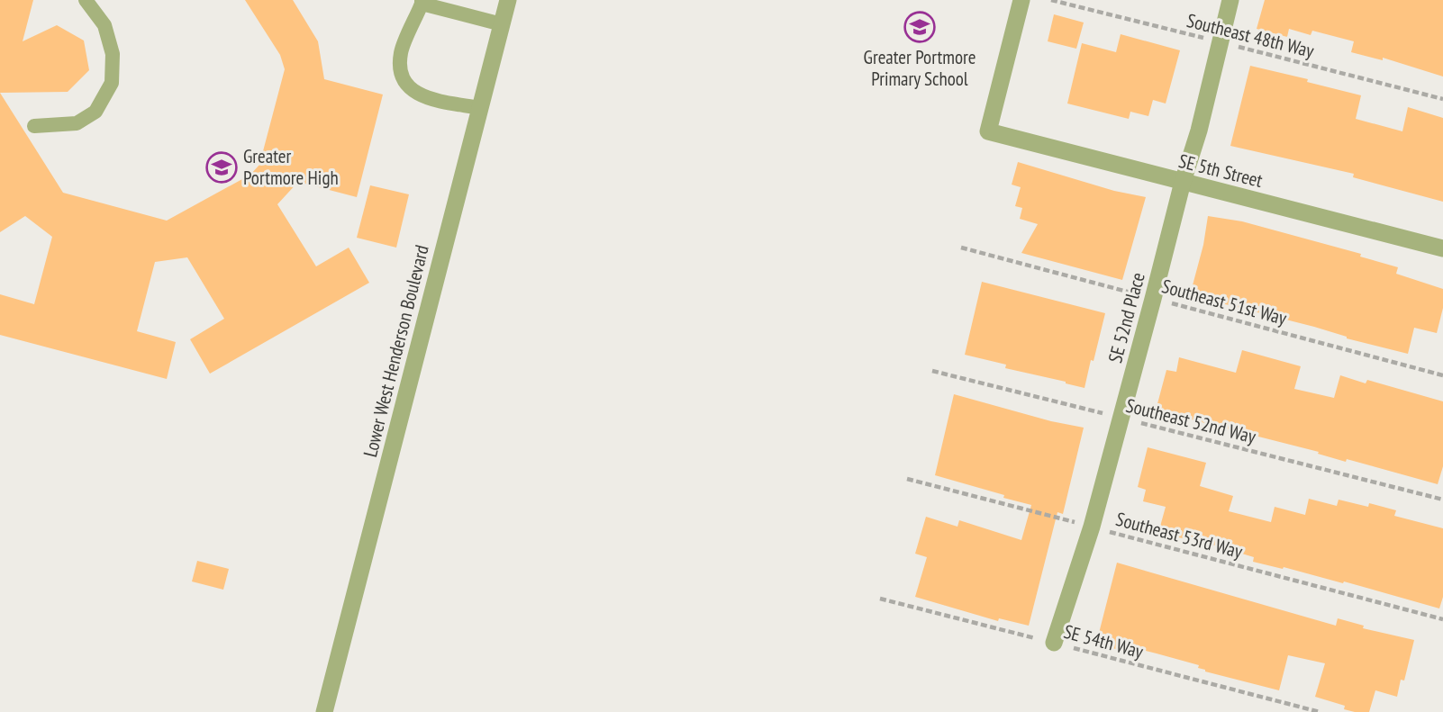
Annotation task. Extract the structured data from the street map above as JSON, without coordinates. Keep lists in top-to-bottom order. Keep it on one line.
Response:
{"streets":{"street":["SE 5th Street","SE 52nd Place","Lower West Henderson Boulevard"],"path":["Southeast 48th Way","Southeast 51st Way","Southeast 52nd Way","Southeast 53rd Way","SE 54th Way"]},"crossings":[["Southeast 48th Way","SE 52nd Place"],["SE 5th Street","SE 52nd Place"],["Southeast 51st Way","SE 52nd Place"],["SE 52nd Place","Southeast 52nd Way"],["SE 52nd Place","Southeast 53rd Way"],["SE 52nd Place","SE 54th Way"]],"places":{"school or university":["Greater Portmore Primary School","Greater Portmore High"]}}
